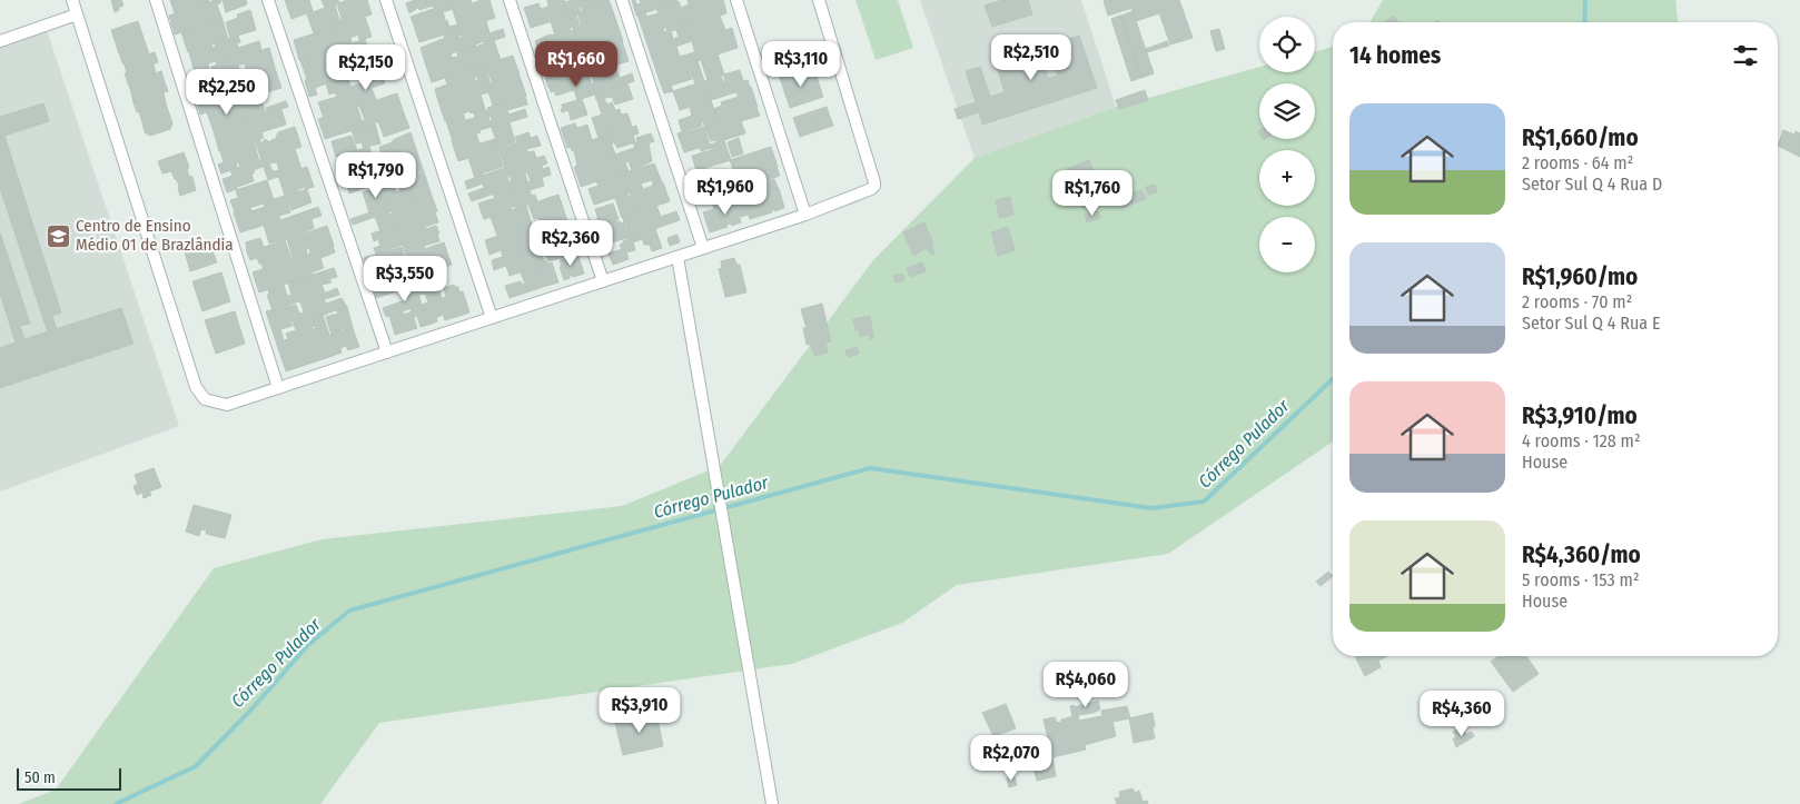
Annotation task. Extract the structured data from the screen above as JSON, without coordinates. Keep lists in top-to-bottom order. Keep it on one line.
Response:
{"water":["Córrego Pulador"],"places":{"school or university":["Centro de Ensino Médio 01 de Brazlândia"]},"scale_bar":"50 m","page":{"map_buttons":["+","−"],"heading":"14 homes","price":["R$2,510","R$1,660","R$3,110","R$2,150","R$2,250","R$1,790","R$1,960","R$1,760","R$2,360","R$3,550","R$4,060","R$3,910","R$4,360","R$2,070"],"list":[{"name":"R$1,660/mo","note":"2 rooms · 64 m² · Setor Sul Q 4 Rua D"},{"name":"R$1,960/mo","note":"2 rooms · 70 m² · Setor Sul Q 4 Rua E"},{"name":"R$3,910/mo","note":"4 rooms · 128 m² · House"},{"name":"R$4,360/mo","note":"5 rooms · 153 m² · House"}],"scale":"50 m"}}
